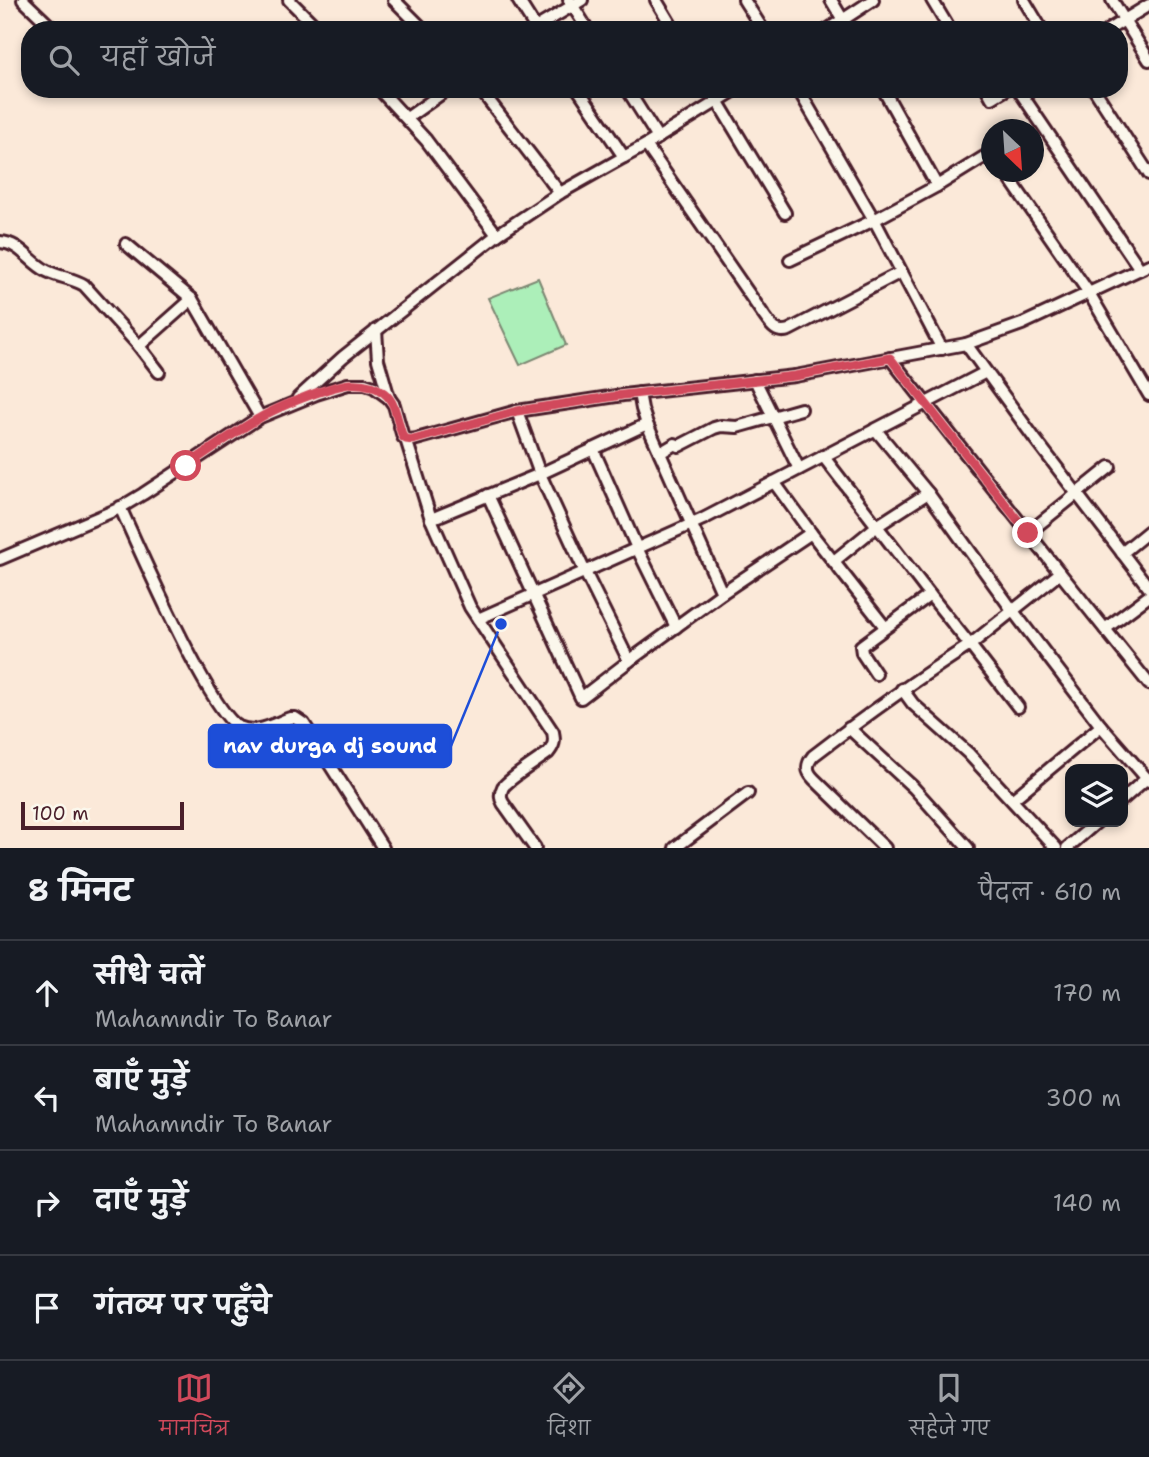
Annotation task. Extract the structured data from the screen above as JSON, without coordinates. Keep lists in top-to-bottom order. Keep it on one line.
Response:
{"places":["nav durga dj sound"],"scale_bar":"100 m","north":"bottom right","page":{"search":"यहाँ खोजें","scale":"100 m","heading":["8 मिनट","पैदल · 610 m"],"list":[["सीधे चलें","Mahamndir To Banar","170 m"],["बाएँ मुड़ें","Mahamndir To Banar","300 m"],["दाएँ मुड़ें","140 m"],"गंतव्य पर पहुँचे"],"nav":["मानचित्र","दिशा","सहेजे गए"]}}
